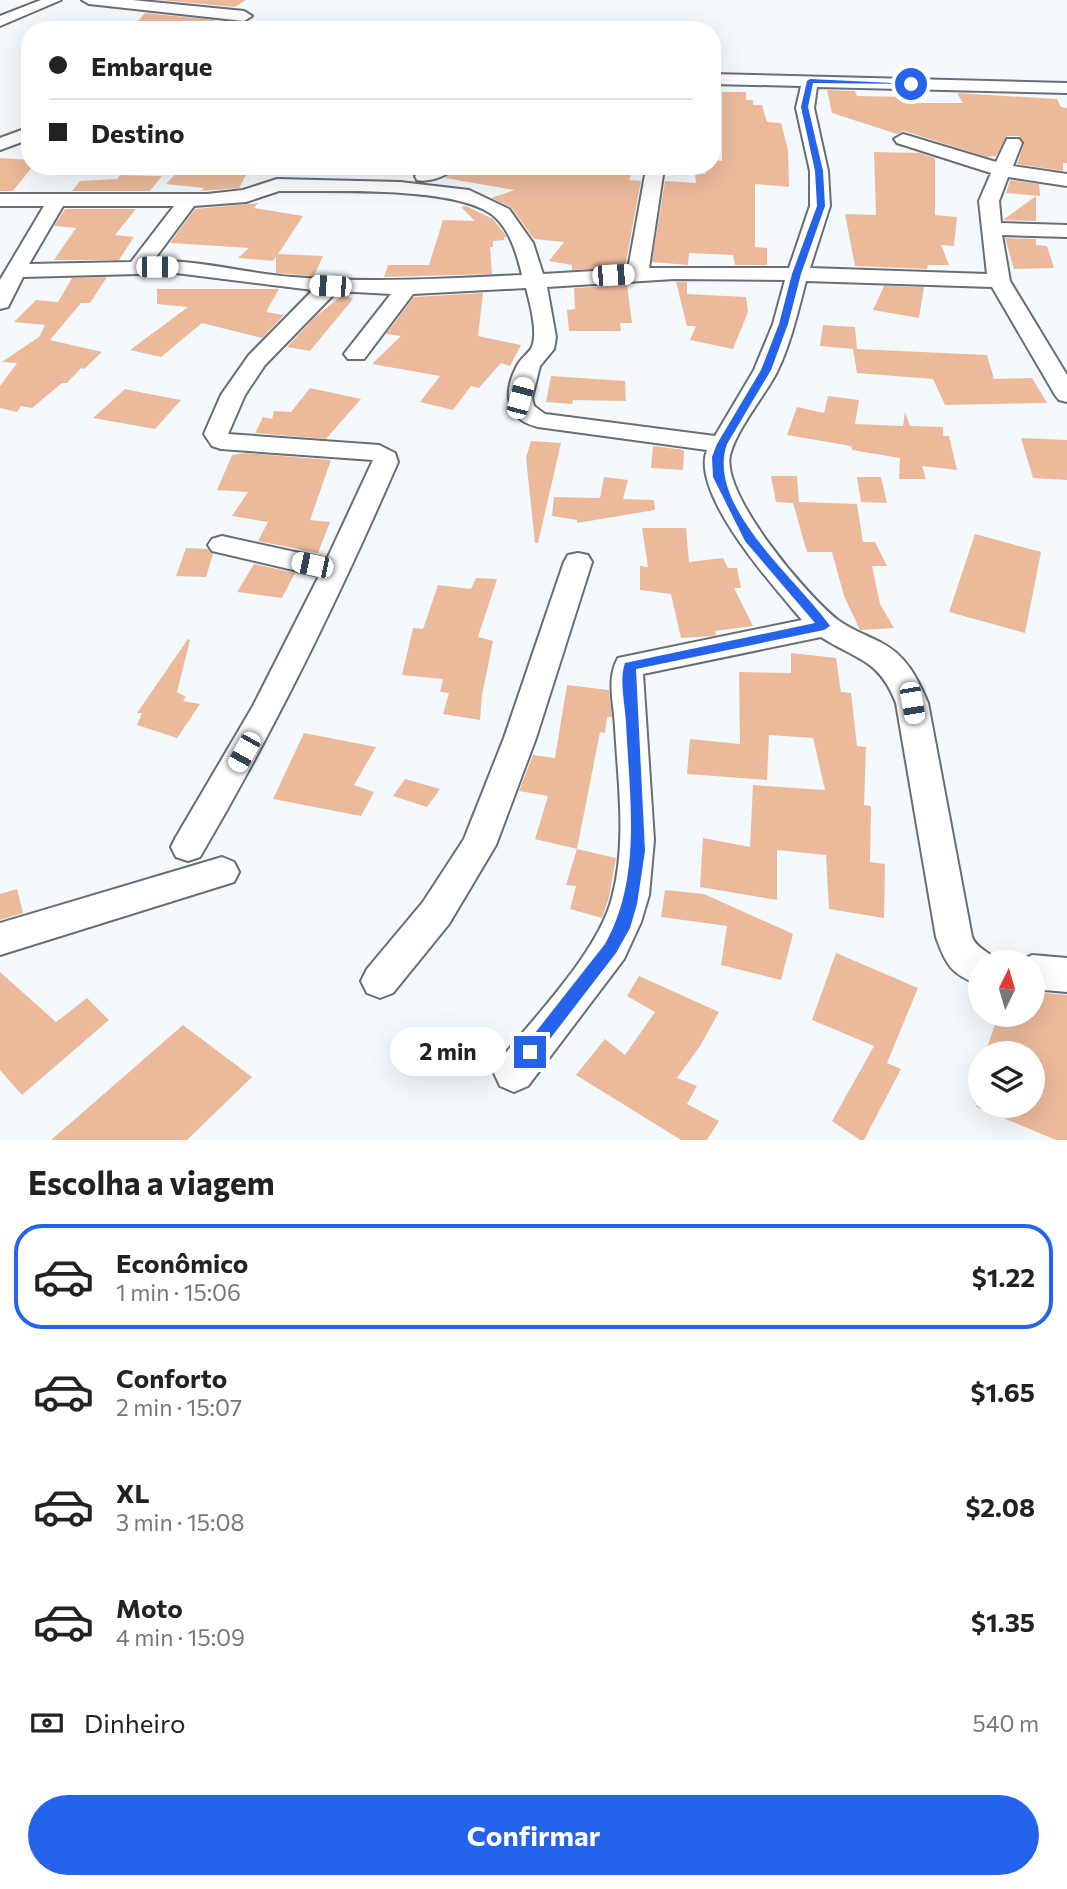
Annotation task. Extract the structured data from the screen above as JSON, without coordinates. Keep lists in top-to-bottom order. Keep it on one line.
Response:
{"north":"top","page":{"banner":["Embarque","Destino"],"bubble":"2 min","heading":"Escolha a viagem","list":[{"name":"Econômico","note":"1 min · 15:06","value":"$1.22"},{"name":"Conforto","note":"2 min · 15:07","value":"$1.65"},{"name":"XL","note":"3 min · 15:08","value":"$2.08"},{"name":"Moto","note":"4 min · 15:09","value":"$1.35"}],"pay":["Dinheiro","540 m"],"buttons":"Confirmar"}}
